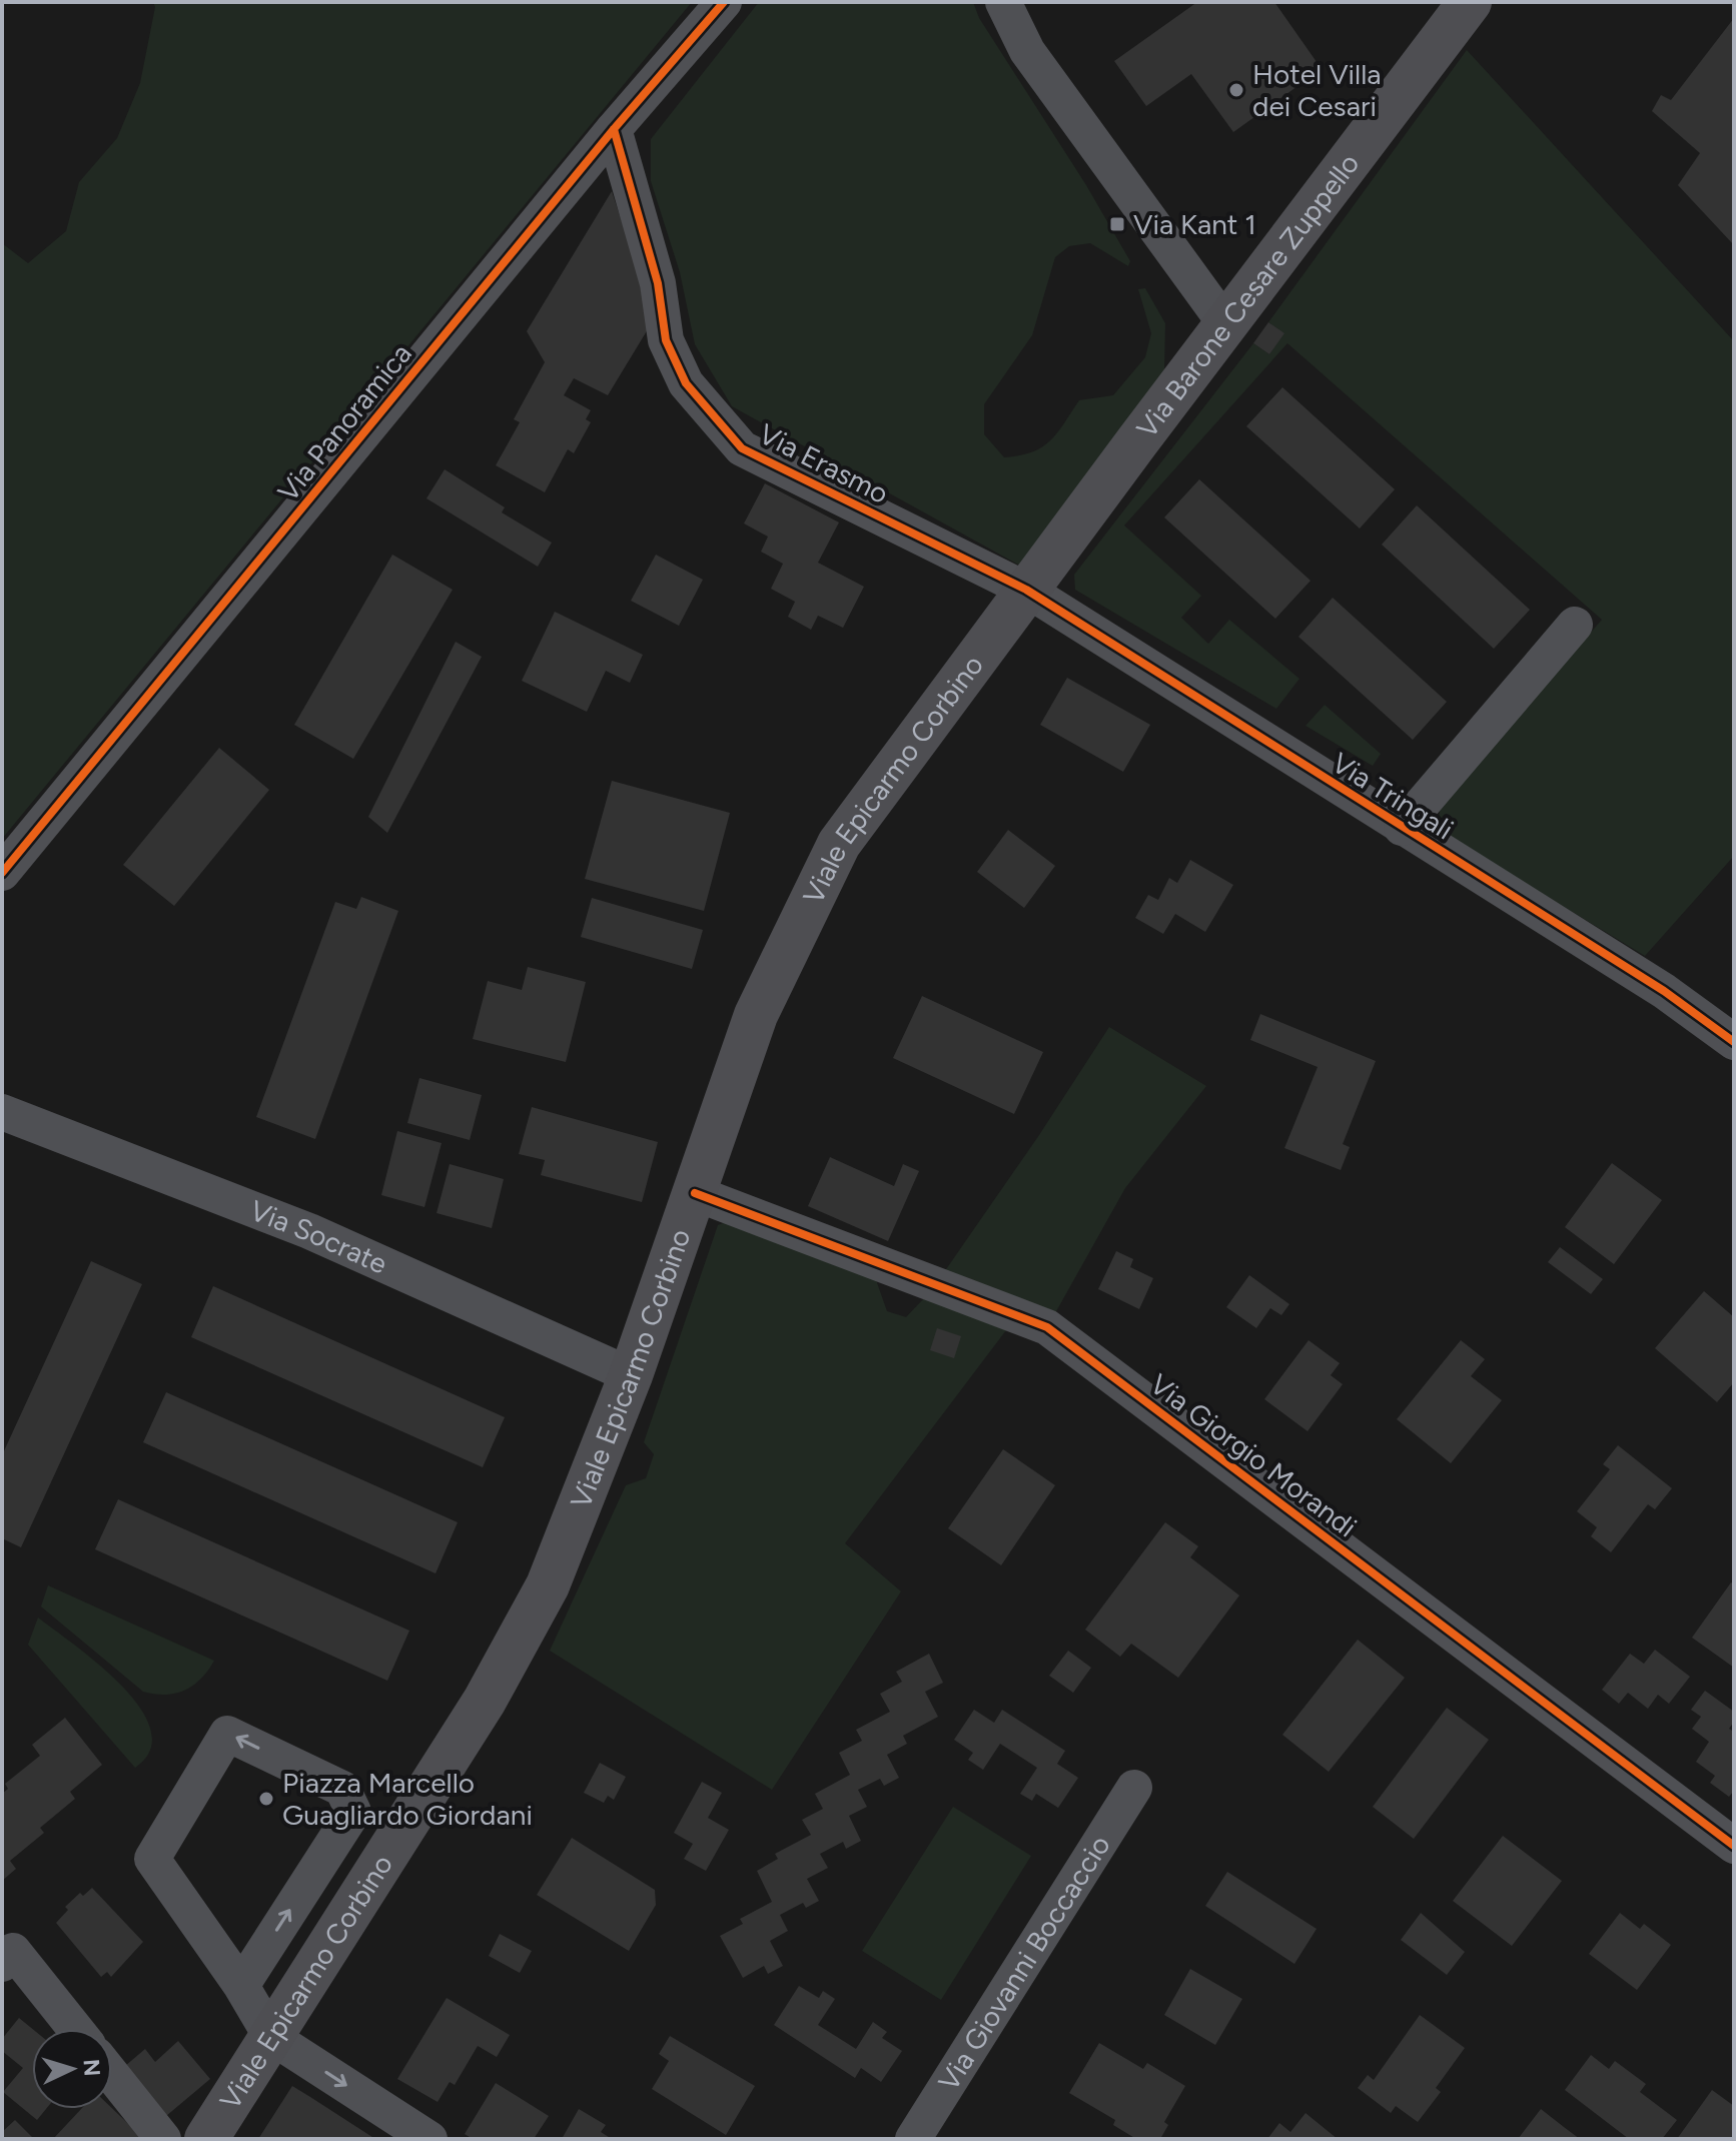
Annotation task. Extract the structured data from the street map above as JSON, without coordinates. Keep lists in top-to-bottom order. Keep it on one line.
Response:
{"streets":{"main road":["Via Barone Cesare Zuppello","Viale Epicarmo Corbino"],"street":["Via Panoramica","Via Erasmo","Via Tringali","Via Socrate","Via Giorgio Morandi","Via Giovanni Boccaccio"]},"crossings":[["Via Barone Cesare Zuppello","Via Erasmo"],["Via Barone Cesare Zuppello","Viale Epicarmo Corbino"],["Via Barone Cesare Zuppello","Via Tringali"],["Via Panoramica","Via Erasmo"],["Via Erasmo","Viale Epicarmo Corbino"],["Via Erasmo","Via Tringali"],["Viale Epicarmo Corbino","Via Tringali"],["Viale Epicarmo Corbino","Via Socrate"],["Viale Epicarmo Corbino","Via Giorgio Morandi"]],"places":{"other":["Hotel Villa dei Cesari","Piazza Marcello Guagliardo Giordani"],"transit":["Via Kant 1"]},"north":"right"}
